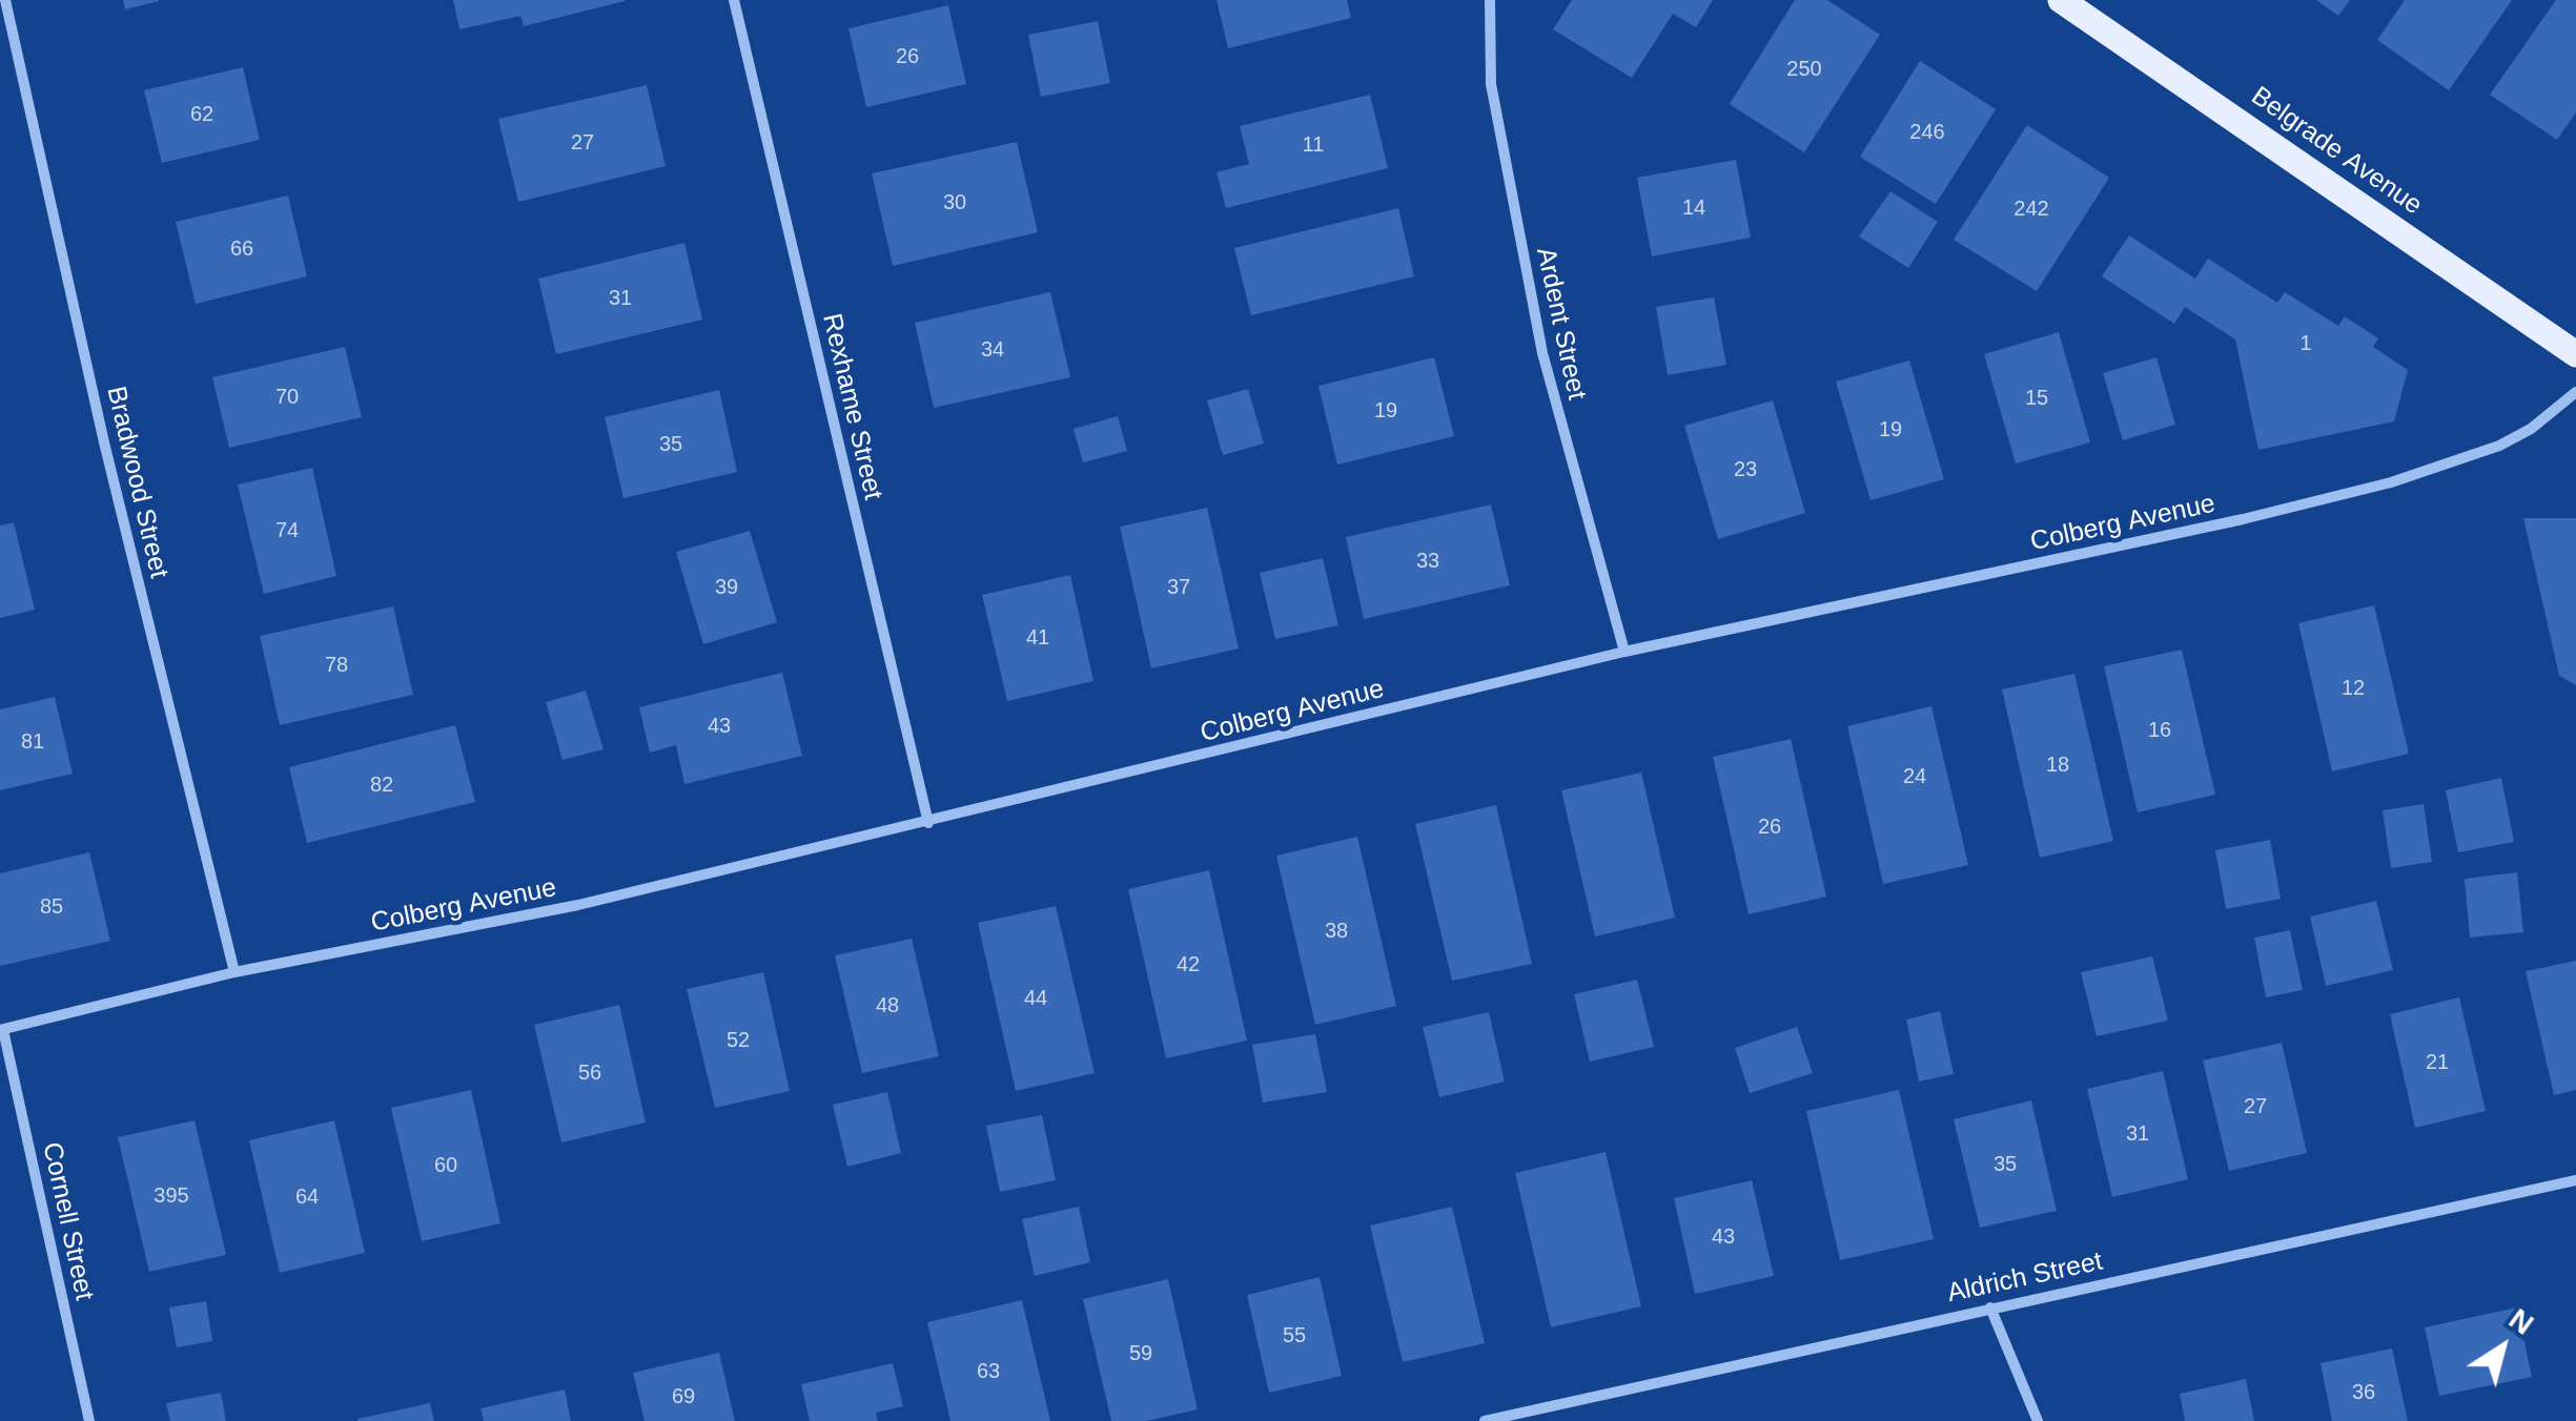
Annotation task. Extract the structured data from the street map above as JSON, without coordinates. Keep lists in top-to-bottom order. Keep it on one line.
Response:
{"streets":{"main road":["Belgrade Avenue"],"street":["Ardent Street","Rexhame Street","Bradwood Street","Colberg Avenue","Cornell Street","Aldrich Street"]},"crossings":[["Ardent Street","Colberg Avenue"],["Rexhame Street","Colberg Avenue"],["Bradwood Street","Colberg Avenue"],["Colberg Avenue","Cornell Street"]],"house_numbers":["26","250","62","246","27","11","30","14","242","66","31","1","34","70","15","19","19","35","23","74","33","39","37","41","78","12","43","16","81","18","24","82","26","85","38","42","44","48","52","21","56","27","31","35","60","395","64","43","55","59","63","36","69"],"north":"top right"}
